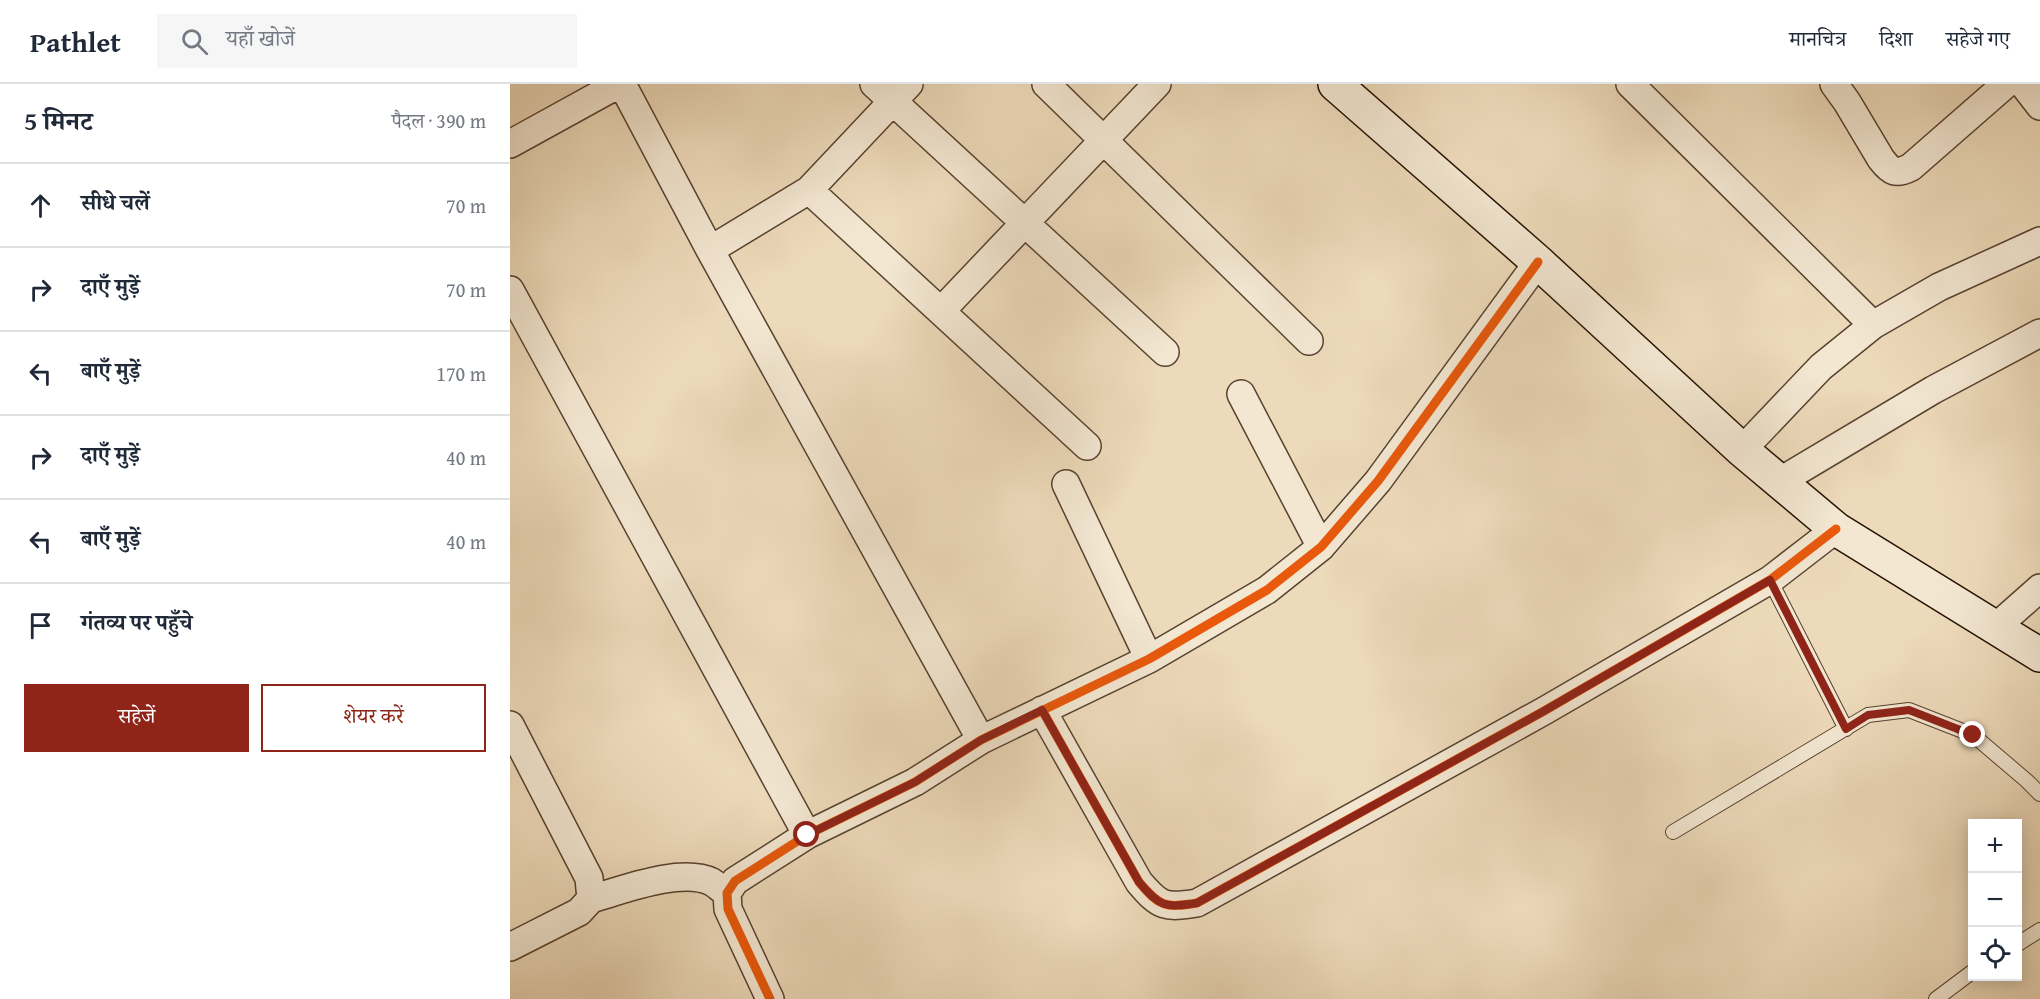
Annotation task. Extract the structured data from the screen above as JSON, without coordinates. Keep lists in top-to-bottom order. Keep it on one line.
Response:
{"page":{"header":"Pathlet","search":"यहाँ खोजें","nav":["मानचित्र","दिशा","सहेजे गए"],"heading":["5 मिनट","पैदल · 390 m"],"list":[["सीधे चलें","70 m"],["दाएँ मुड़ें","70 m"],["बाएँ मुड़ें","170 m"],["दाएँ मुड़ें","40 m"],["बाएँ मुड़ें","40 m"],"गंतव्य पर पहुँचे"],"buttons":["सहेजें","शेयर करें"],"map_buttons":["+","−"]}}
